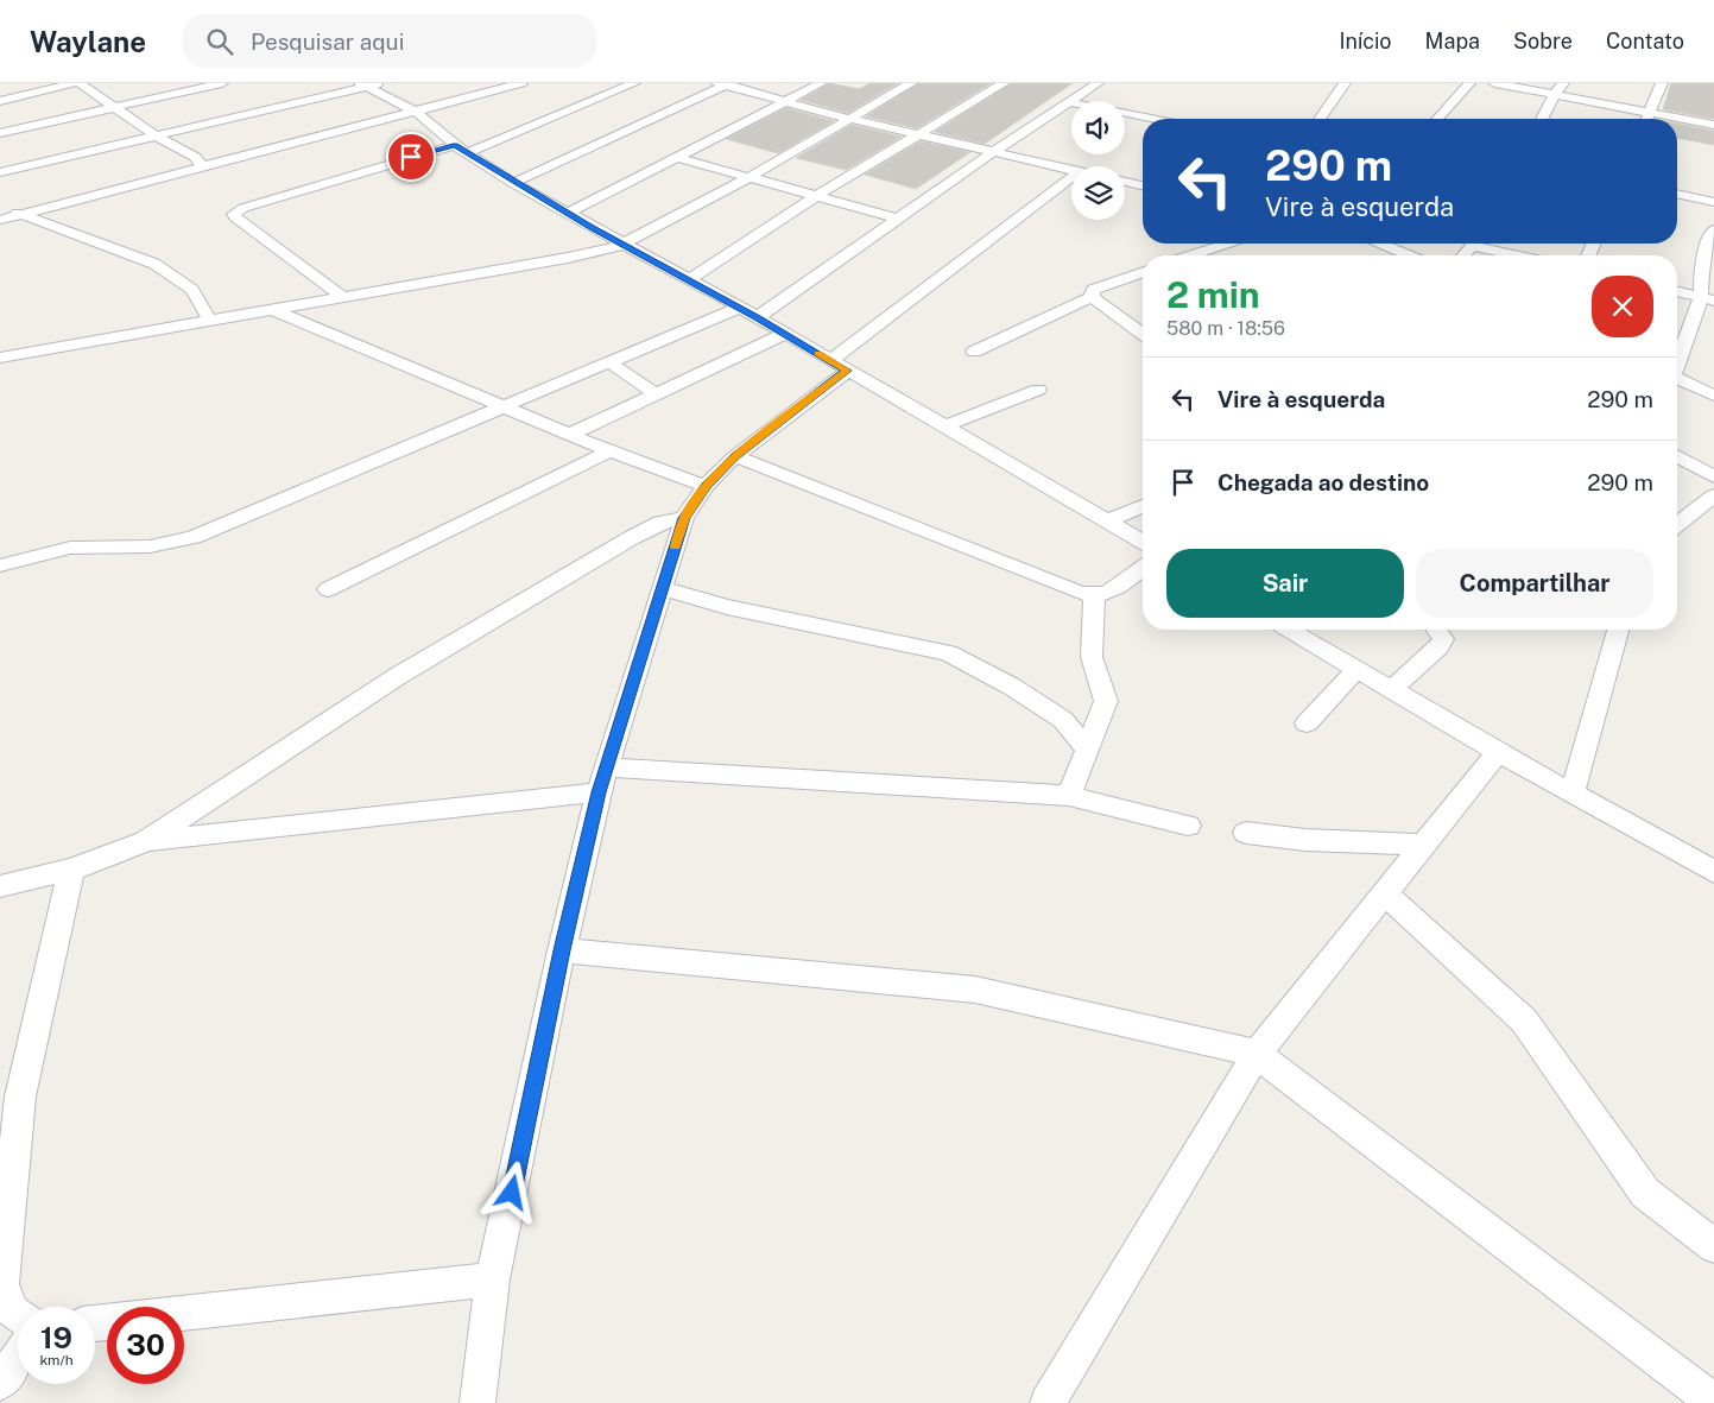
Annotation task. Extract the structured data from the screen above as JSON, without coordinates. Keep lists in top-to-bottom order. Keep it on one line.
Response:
{"page":{"header":"Waylane","search":"Pesquisar aqui","nav":["Início","Mapa","Sobre","Contato"],"turn":["290 m","Vire à esquerda"],"heading":["2 min","580 m · 18:56"],"list":[{"name":"Vire à esquerda","value":"290 m"},{"name":"Chegada ao destino","value":"290 m"}],"buttons":["Sair","Compartilhar"],"speed":"19 km/h","limit":"30"}}
